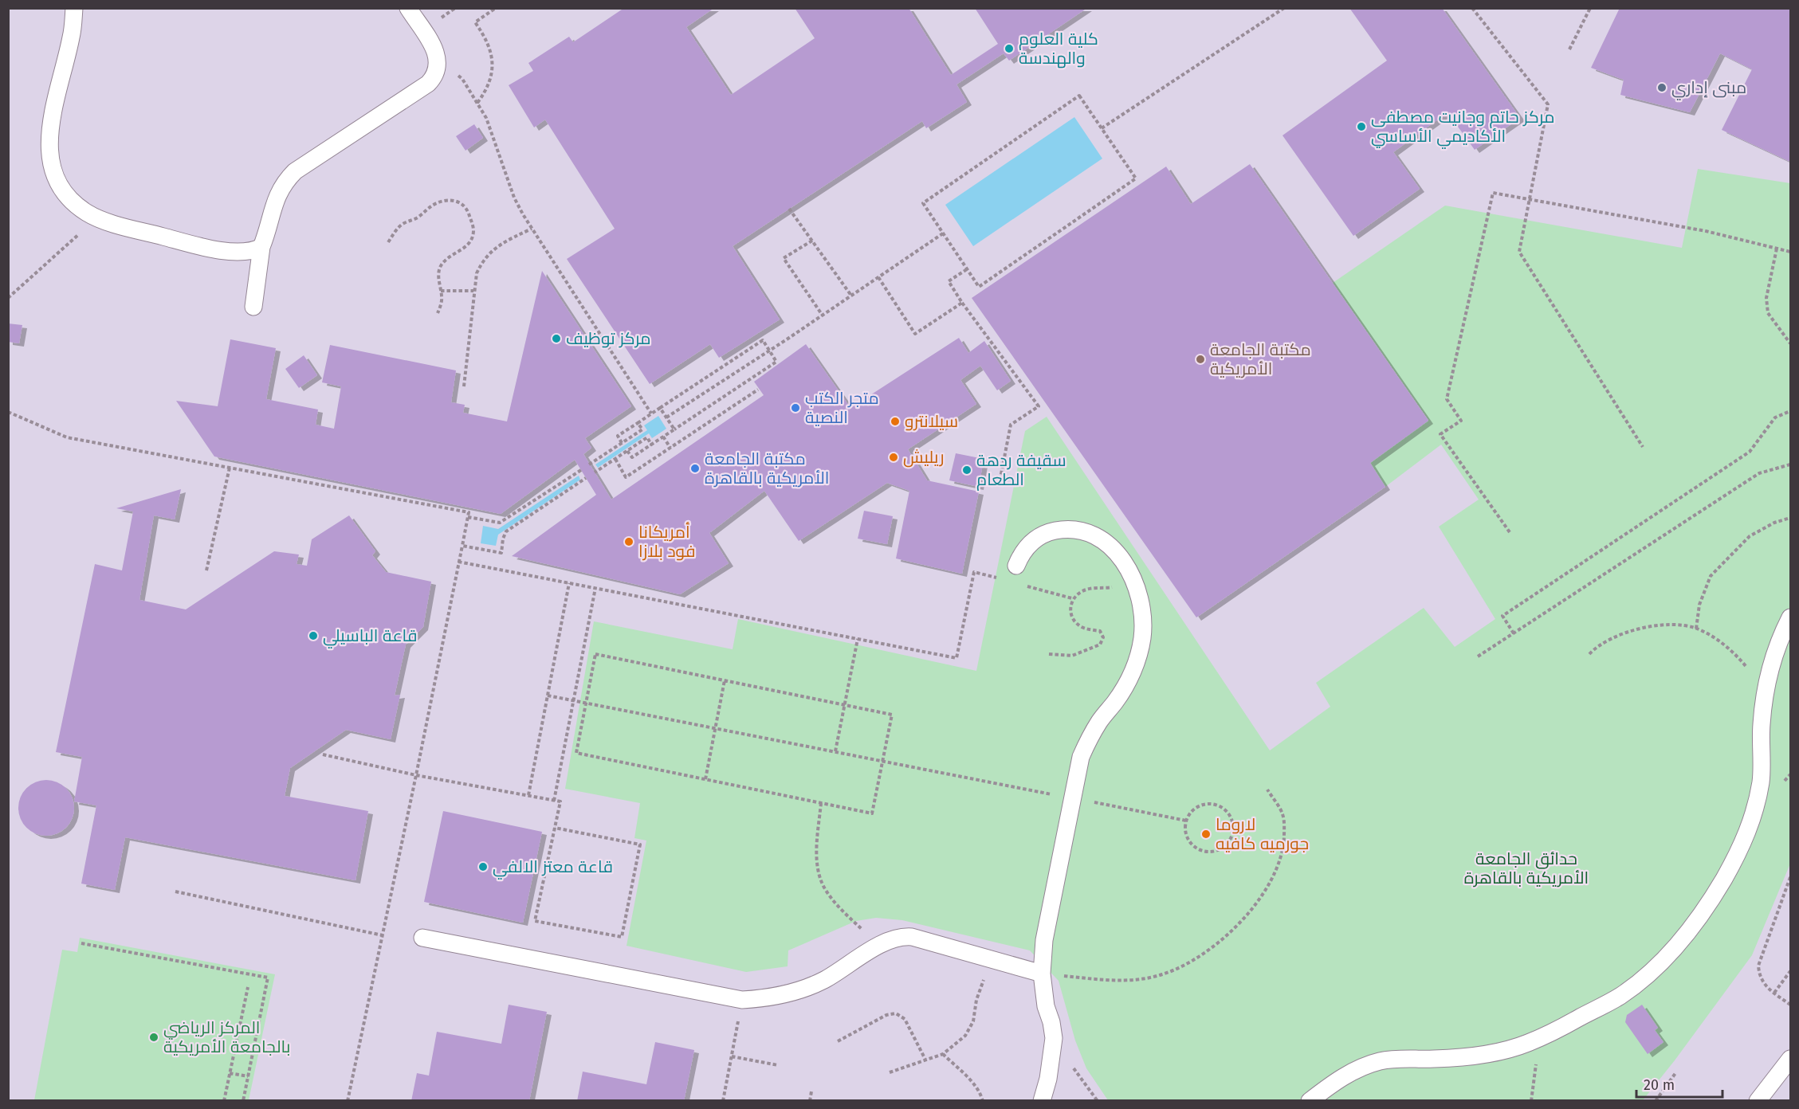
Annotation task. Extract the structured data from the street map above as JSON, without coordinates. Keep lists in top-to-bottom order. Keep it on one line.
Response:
{"parks":["حدائق الجامعة الأمريكية بالقاهرة"],"places":["كلية العلوم والهندسة","مبنى إداري","مركز حاتم وجانيت مصطفى الأكاديمي الأساسي","مركز توظيف","مكتبة الجامعة الأمريكية","متجر الكتب النصية","سيلانترو","ريليش","مكتبة الجامعة الأمريكية بالقاهرة","سقيفة ردهة الطعام","أمريكانا فود بلازا","قاعة الباسيلي","لاروما جورميه كافيه","قاعة معتز الالفي","المركز الرياضي بالجامعة الأمريكية"],"scale_bar":"20 m"}
